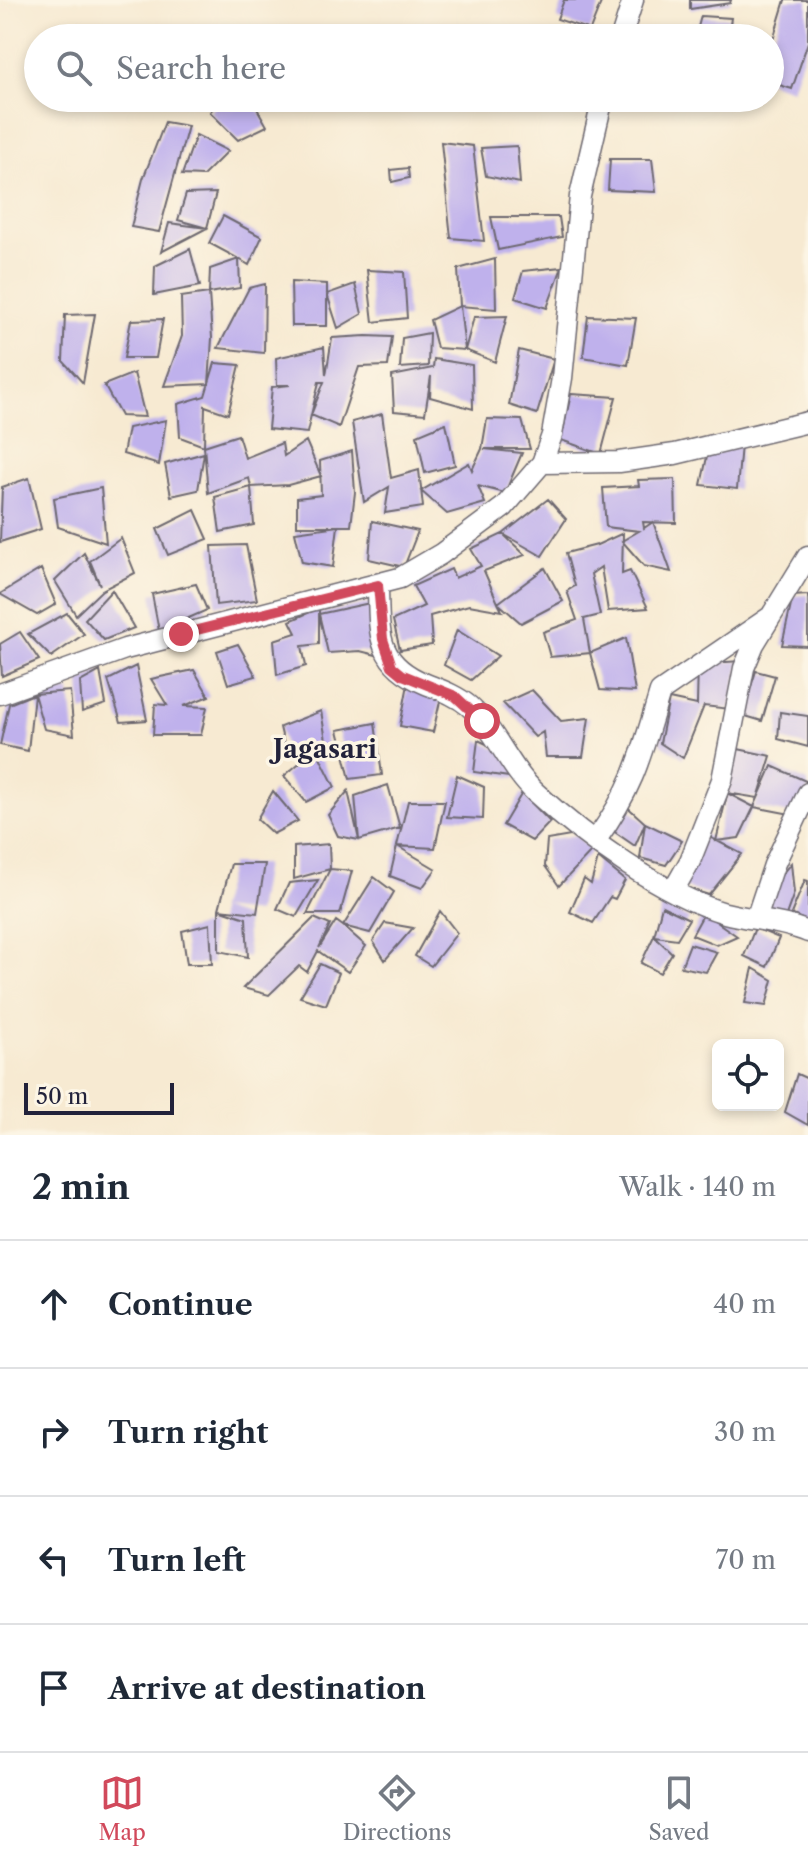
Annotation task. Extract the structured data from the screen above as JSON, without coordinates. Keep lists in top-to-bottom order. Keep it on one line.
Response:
{"districts":["Jagasari"],"scale_bar":"50 m","page":{"search":"Search here","scale":"50 m","heading":["2 min","Walk · 140 m"],"list":[["Continue","40 m"],["Turn right","30 m"],["Turn left","70 m"],"Arrive at destination"],"nav":["Map","Directions","Saved"]}}
